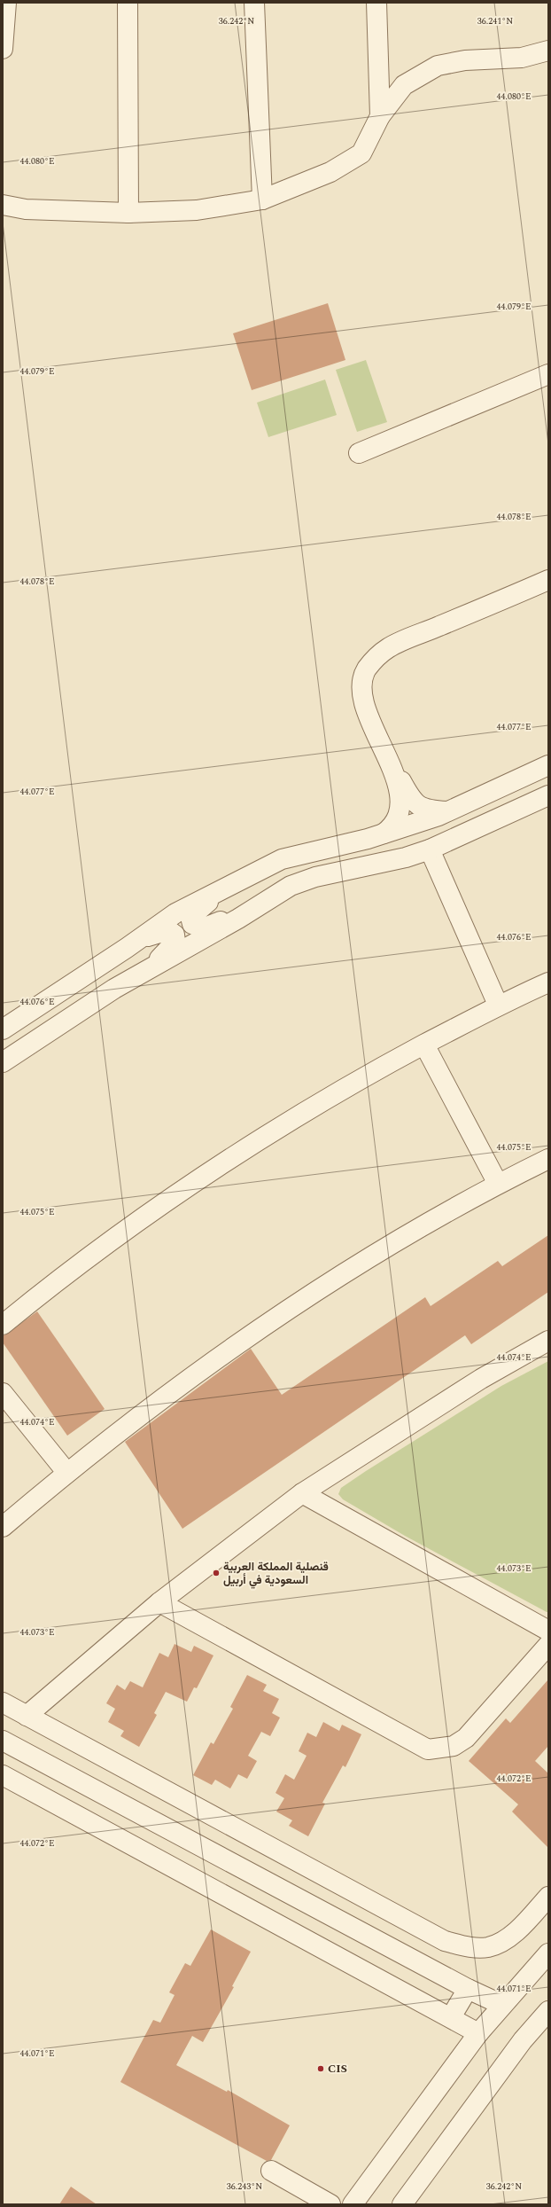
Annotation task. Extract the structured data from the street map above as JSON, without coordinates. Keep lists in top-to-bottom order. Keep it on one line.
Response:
{"places":["قنصلية المملكة العربية السعودية في أربيل","CIS"],"coordinates":["36.242°N","36.241°N","44.080°E","44.079°E","44.078°E","44.077°E","44.076°E","44.075°E","44.074°E","44.073°E","44.072°E","44.071°E","36.243°N"]}
